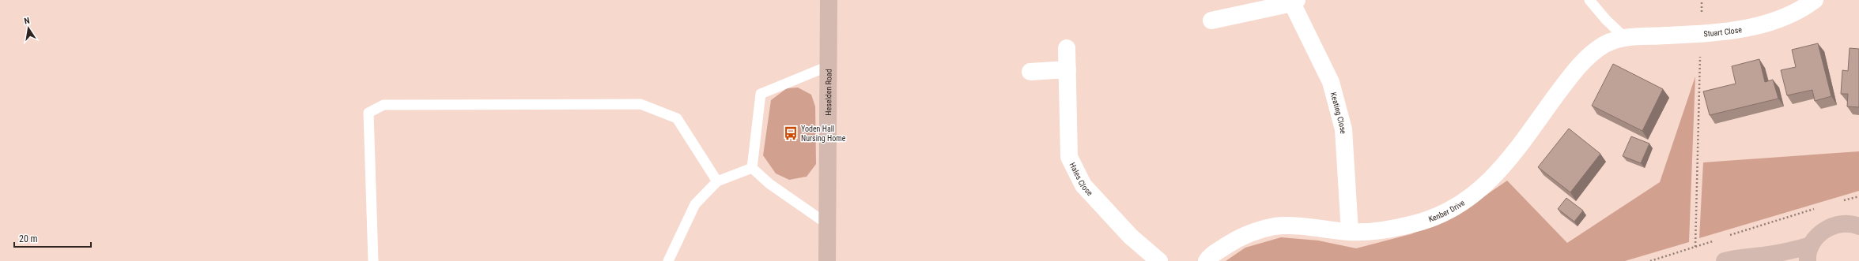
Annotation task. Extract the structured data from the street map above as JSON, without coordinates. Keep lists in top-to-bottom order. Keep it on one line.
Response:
{"streets":{"street":["Stuart Close","Heselden Road","Keating Close","Hales Close","Kenber Drive"]},"crossings":[["Stuart Close","Kenber Drive"],["Keating Close","Kenber Drive"]],"places":{"bus stop":["Yoden Hall Nursing Home"]},"scale_bar":"20 m","north":"top"}
